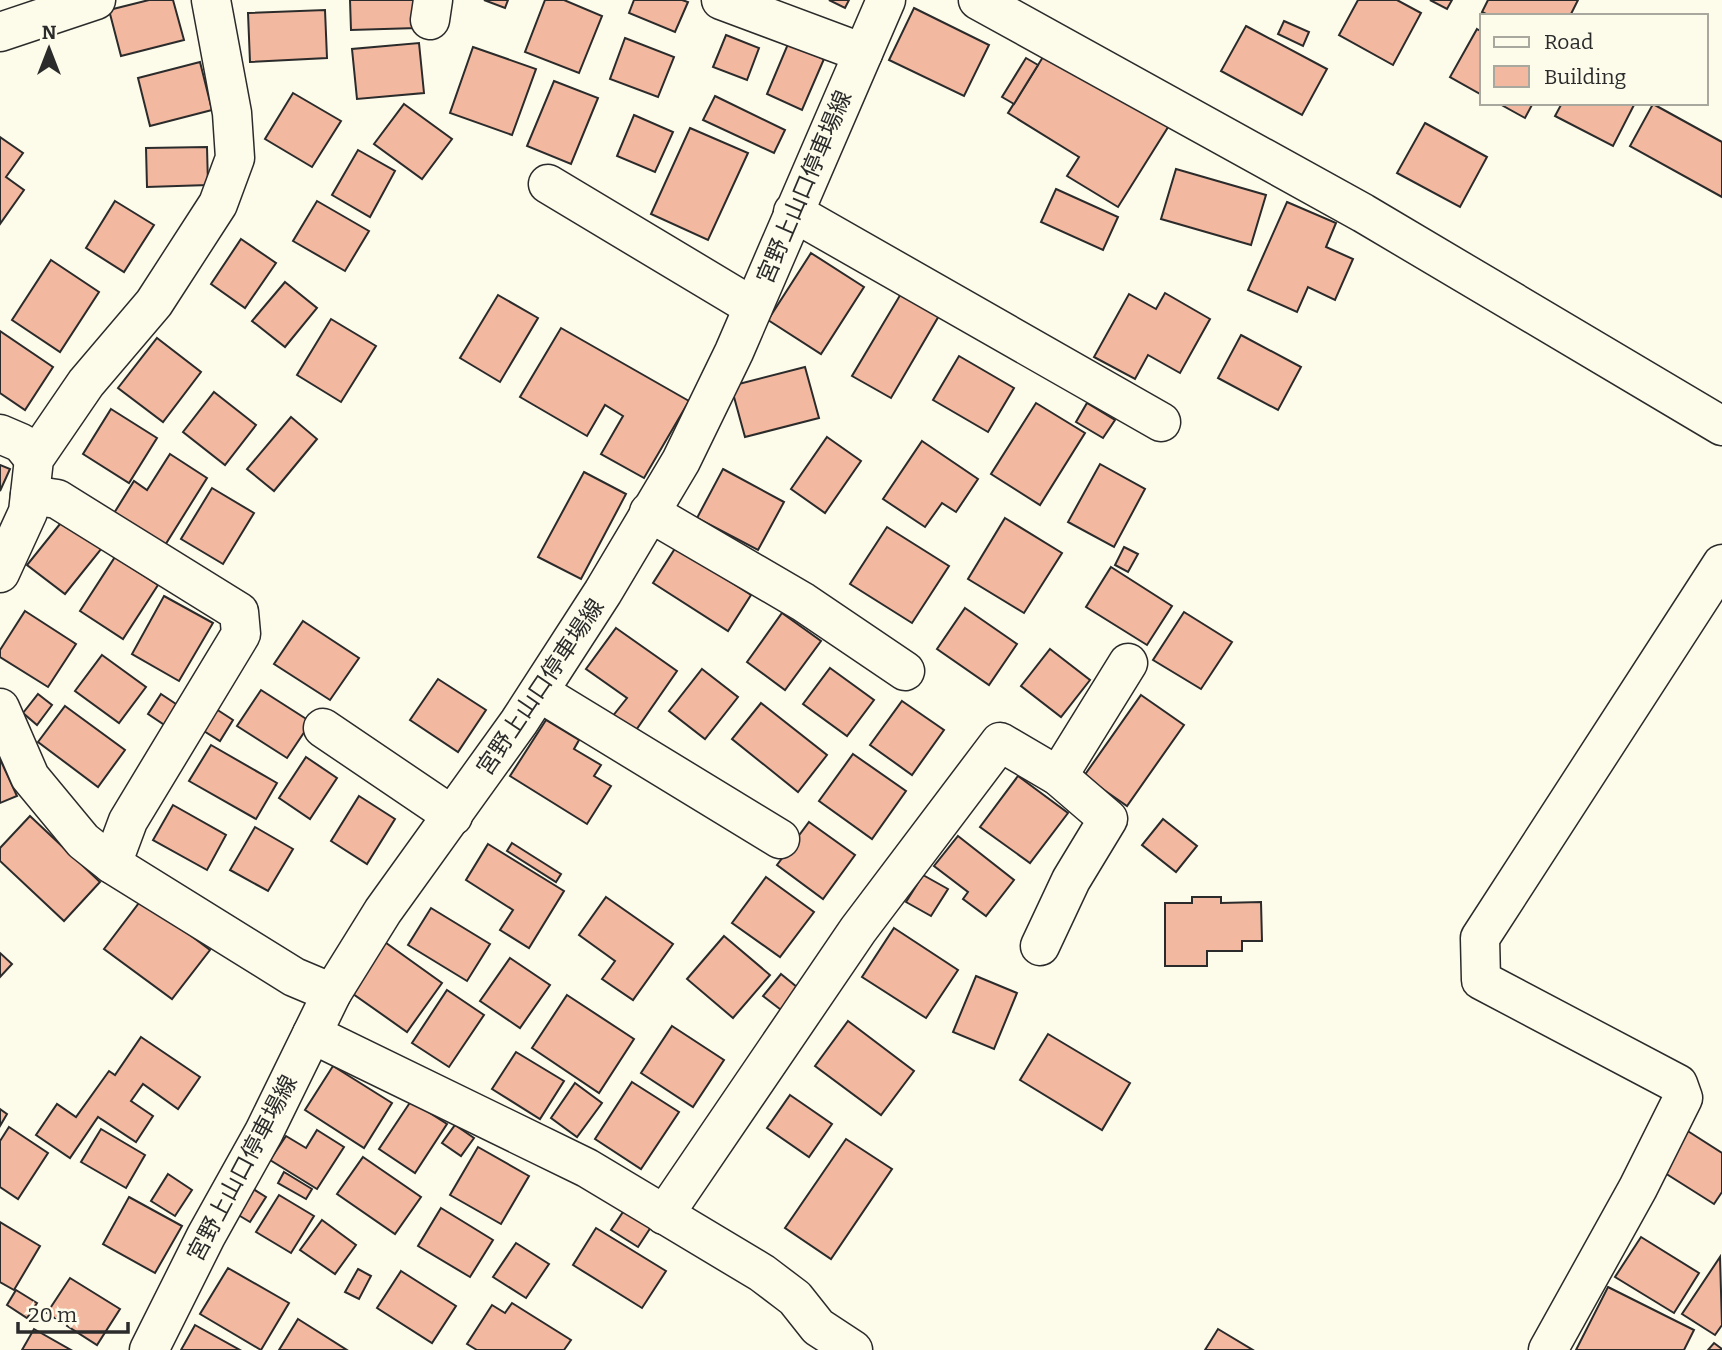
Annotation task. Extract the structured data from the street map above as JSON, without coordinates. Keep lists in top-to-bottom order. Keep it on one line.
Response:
{"streets":{"street":["宮野上山口停車場線"]},"legend":["Road","Building"],"scale_bar":"20 m","north":"top"}
